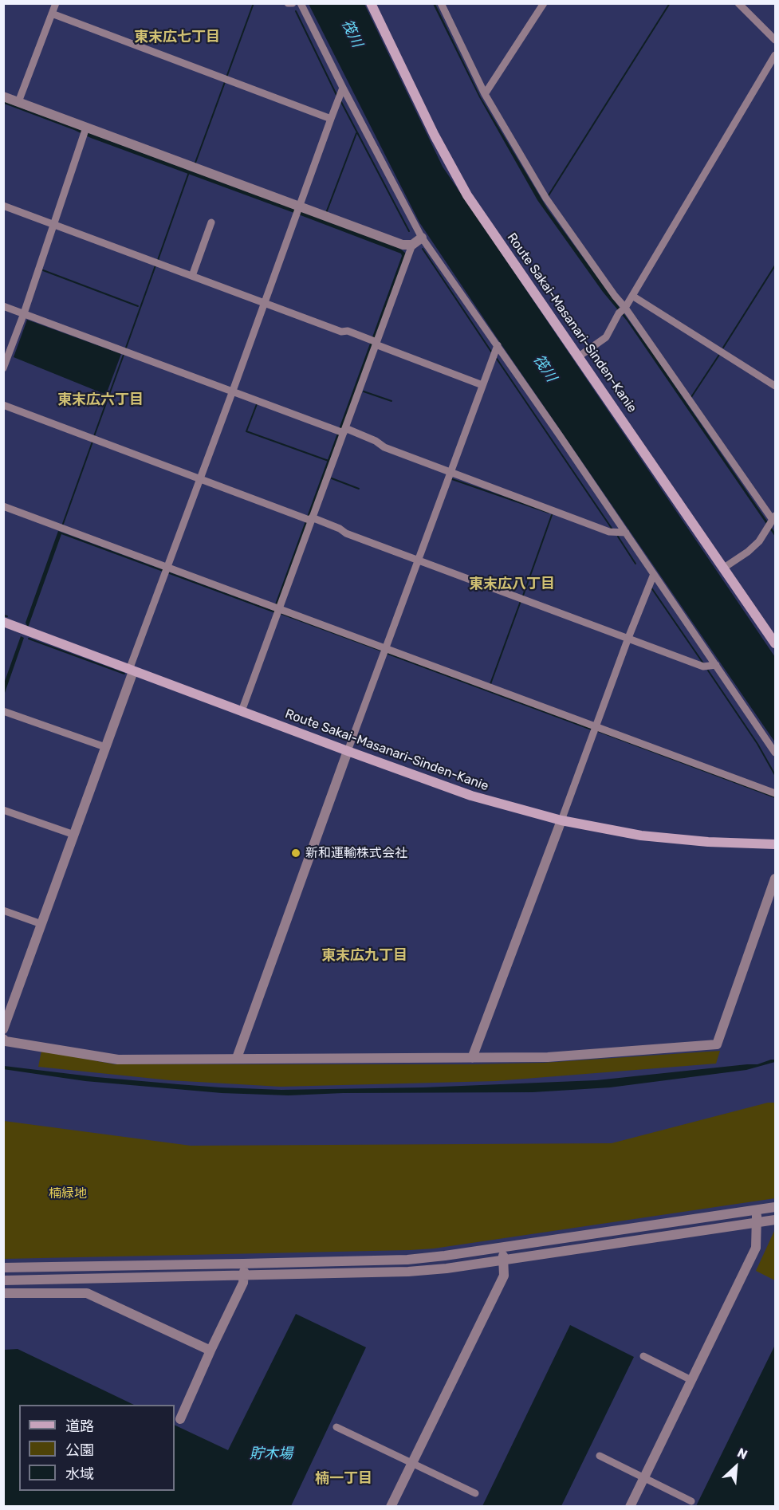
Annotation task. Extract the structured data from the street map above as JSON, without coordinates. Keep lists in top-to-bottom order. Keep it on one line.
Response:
{"streets":{"main road":["Route Sakai-Masanari-Sinden-Kanie"]},"districts":["東末広七丁目","東末広六丁目","東末広八丁目","東末広九丁目","楠一丁目"],"water":["筏川","貯木場"],"parks":["楠緑地"],"places":["新和運輸株式会社"],"legend":["道路","公園","水域"],"north":"top right"}
